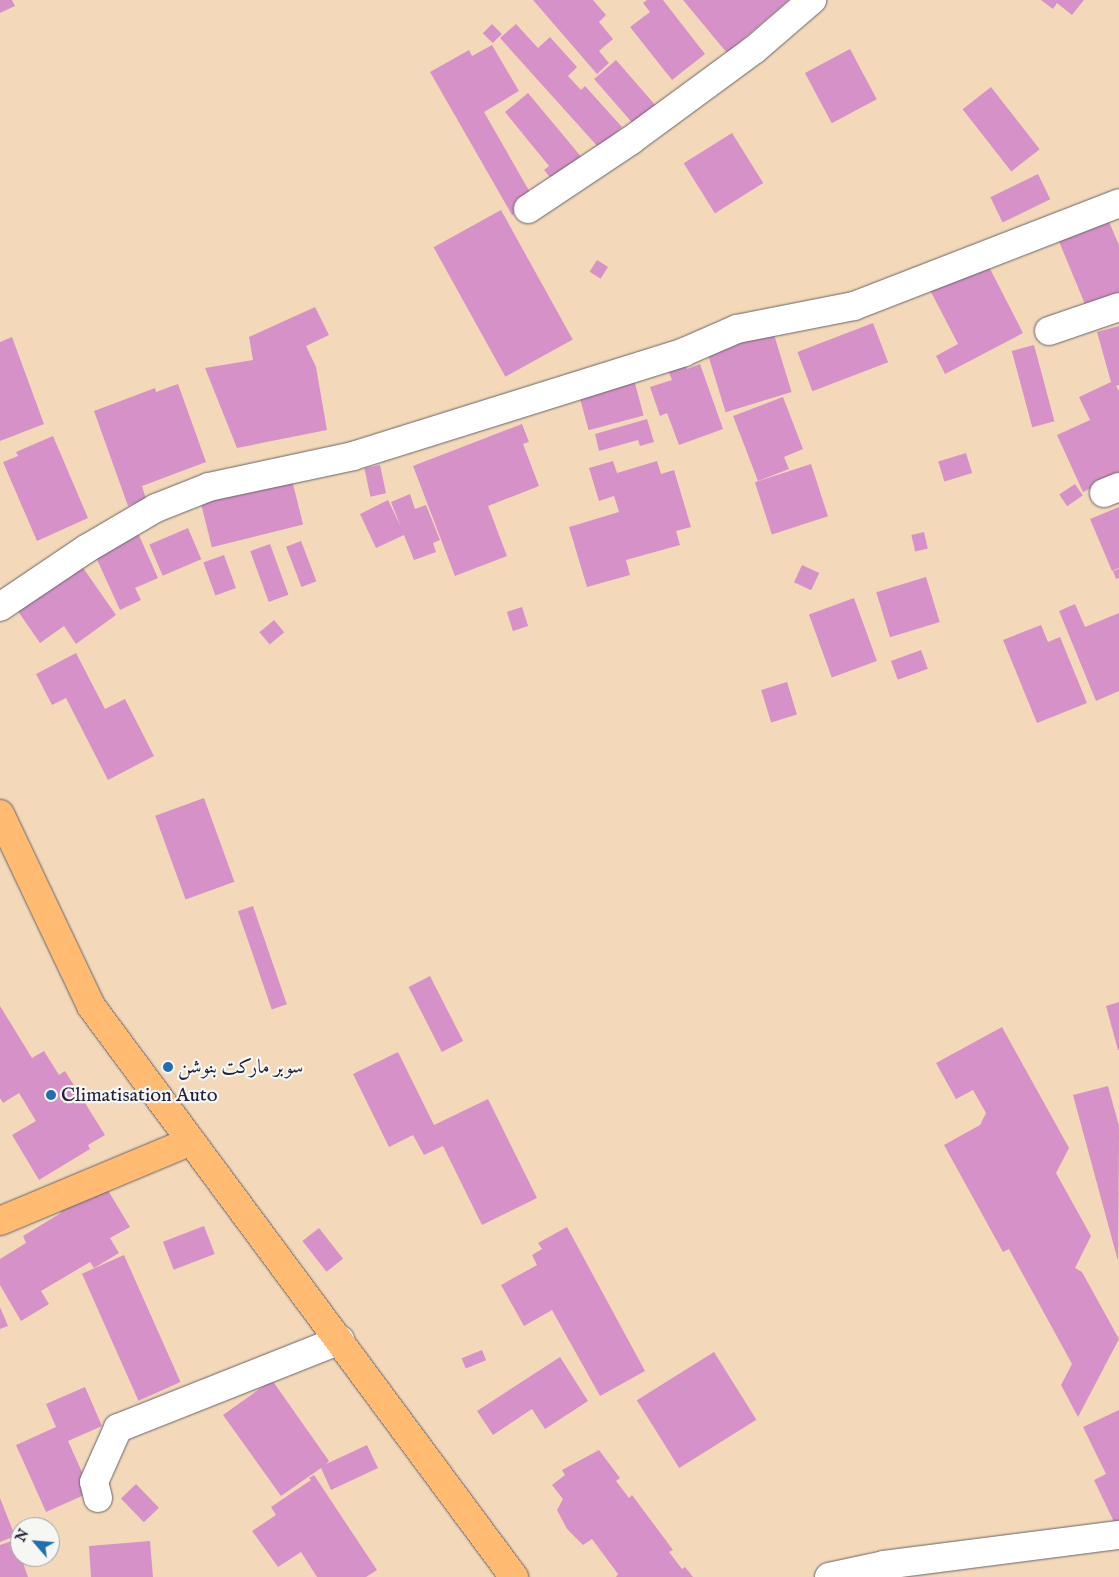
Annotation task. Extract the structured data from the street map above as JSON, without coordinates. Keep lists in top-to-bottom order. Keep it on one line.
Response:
{"places":["سوبر ماركت بنوشن","Climatisation Auto"],"north":"top left"}
